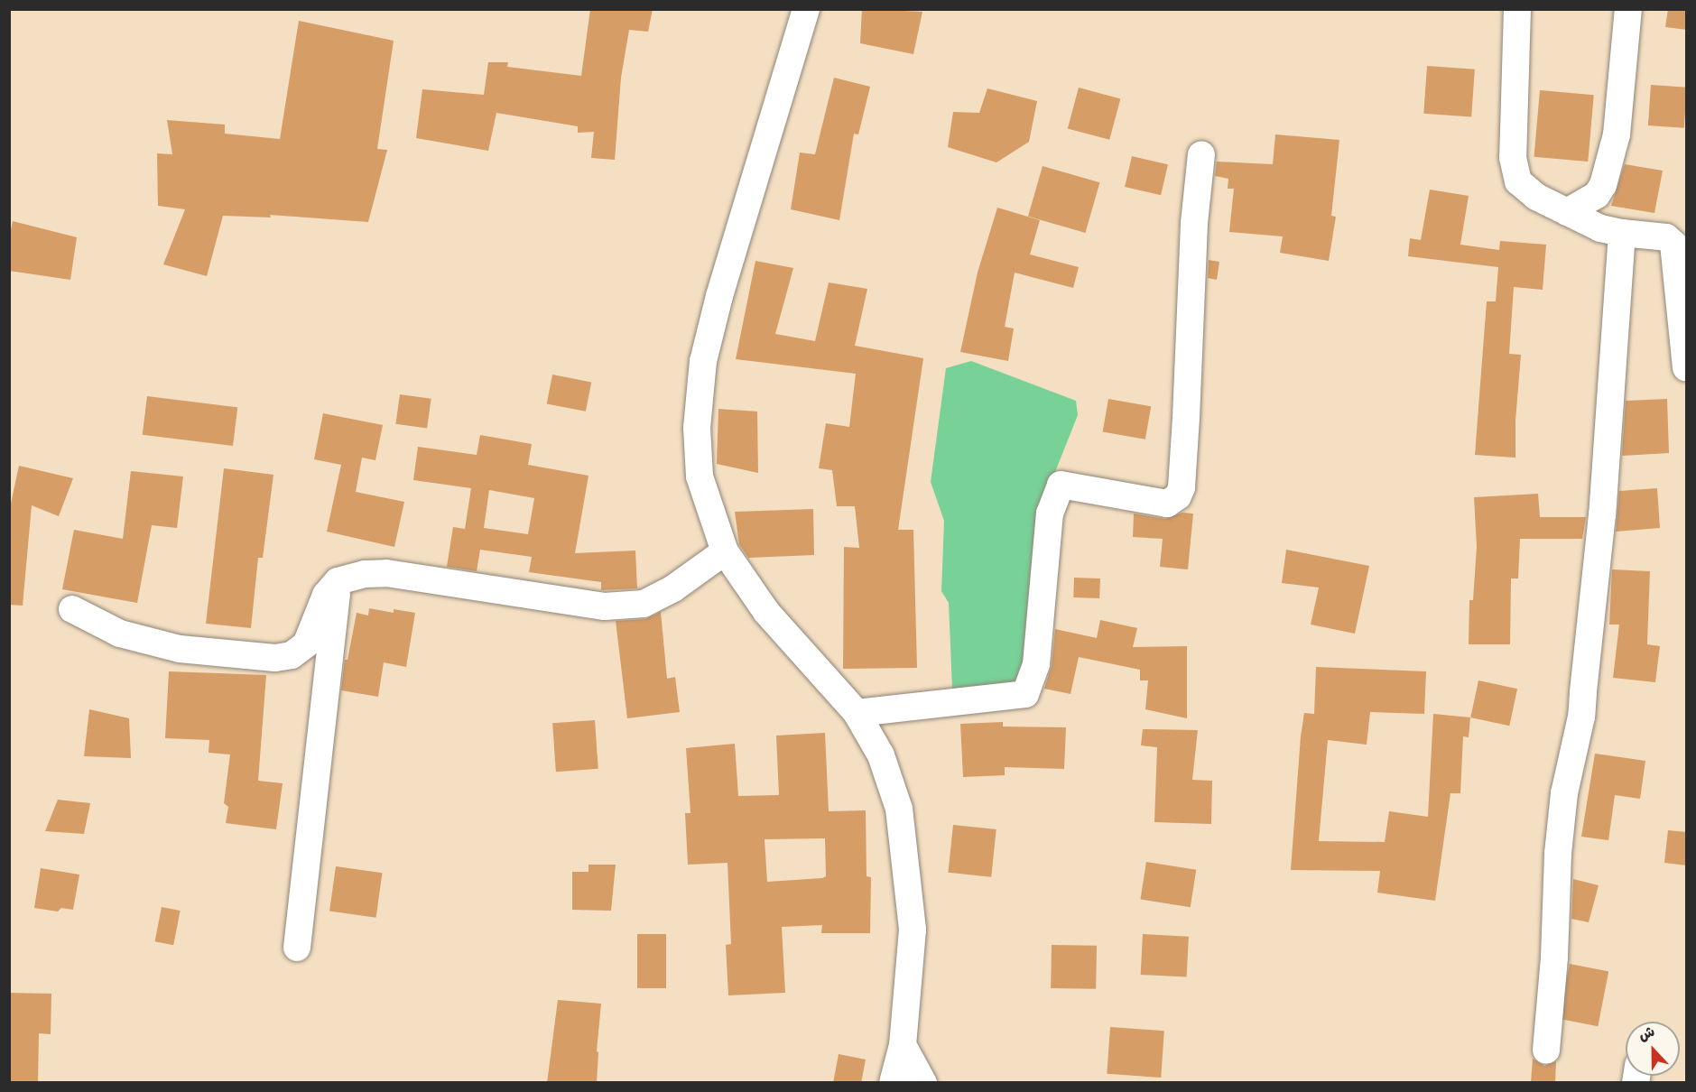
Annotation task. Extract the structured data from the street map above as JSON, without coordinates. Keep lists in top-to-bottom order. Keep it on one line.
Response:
{"north":"top"}
